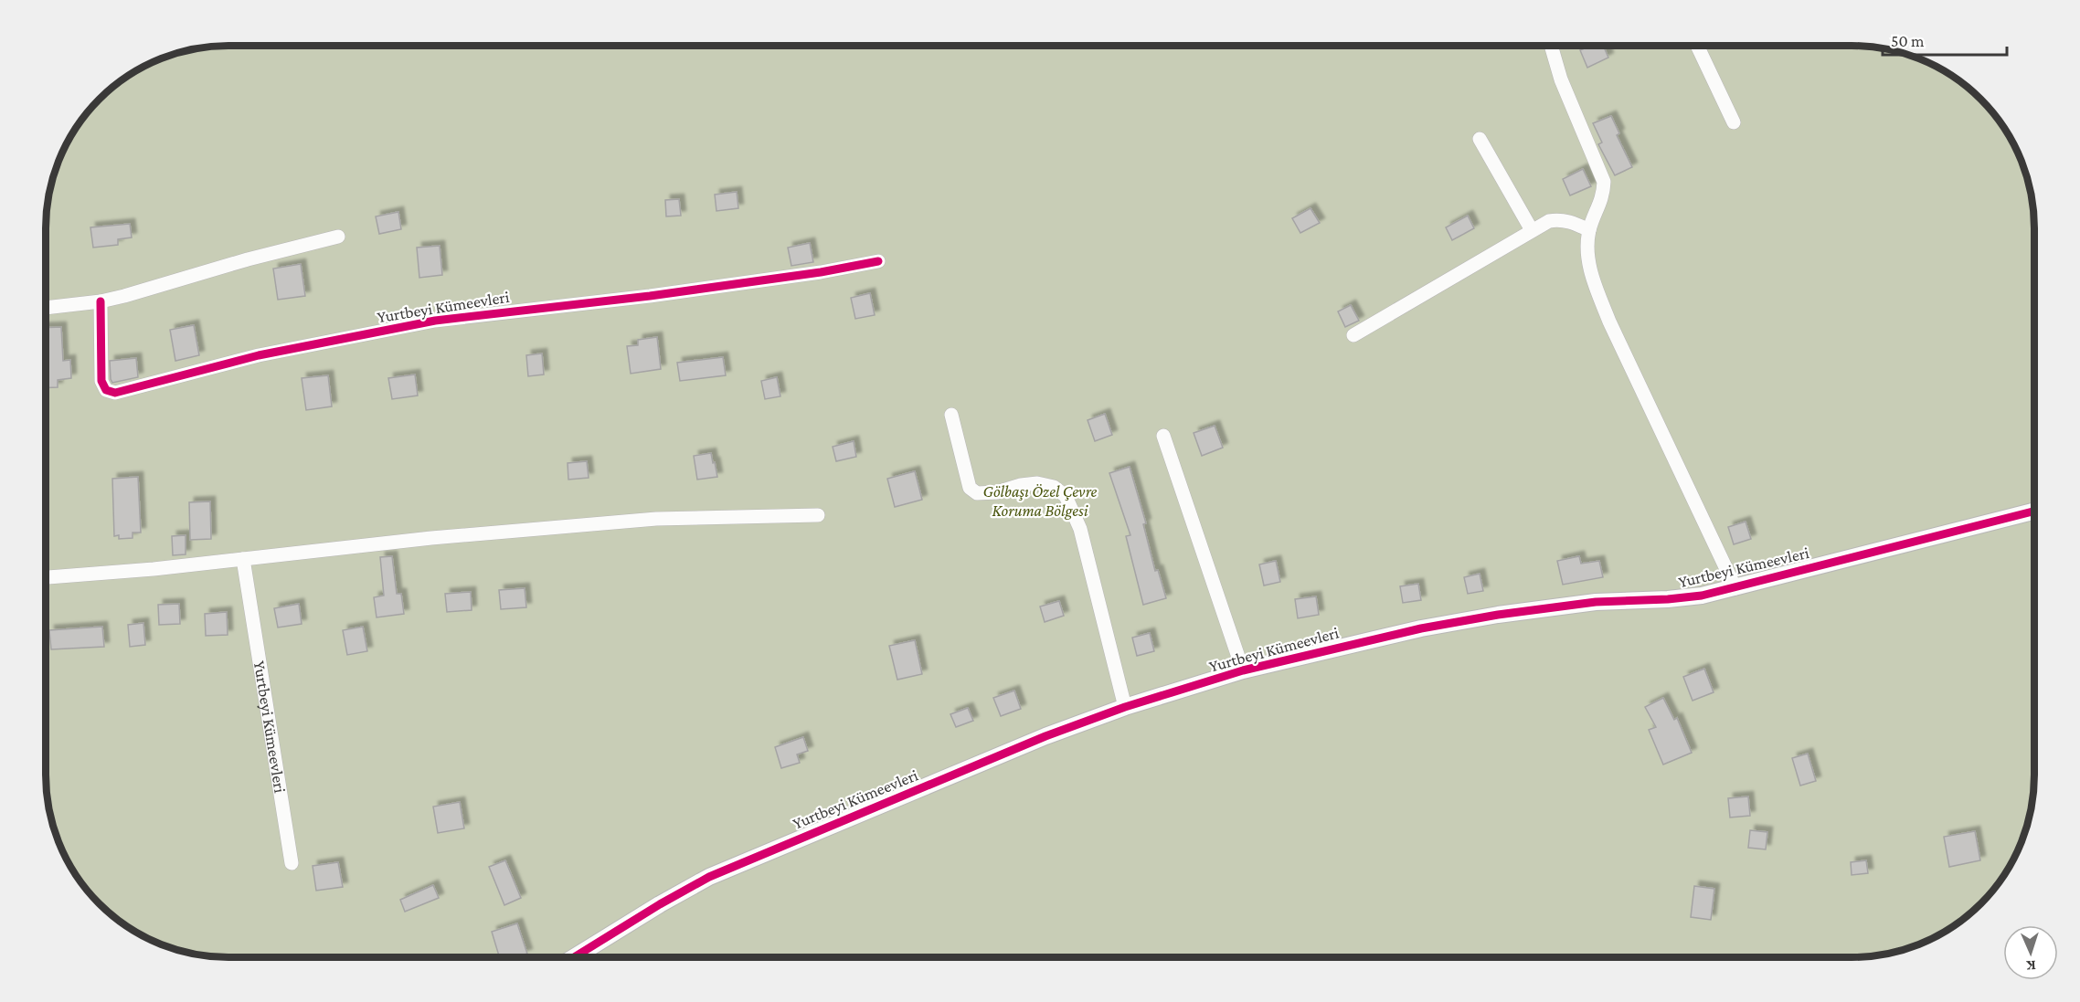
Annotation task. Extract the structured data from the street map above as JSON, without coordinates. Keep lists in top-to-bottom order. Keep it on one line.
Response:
{"streets":{"street":["Yurtbeyi Kümeevleri"]},"parks":["Gölbaşı Özel Çevre Koruma Bölgesi"],"scale_bar":"50 m","north":"bottom"}
